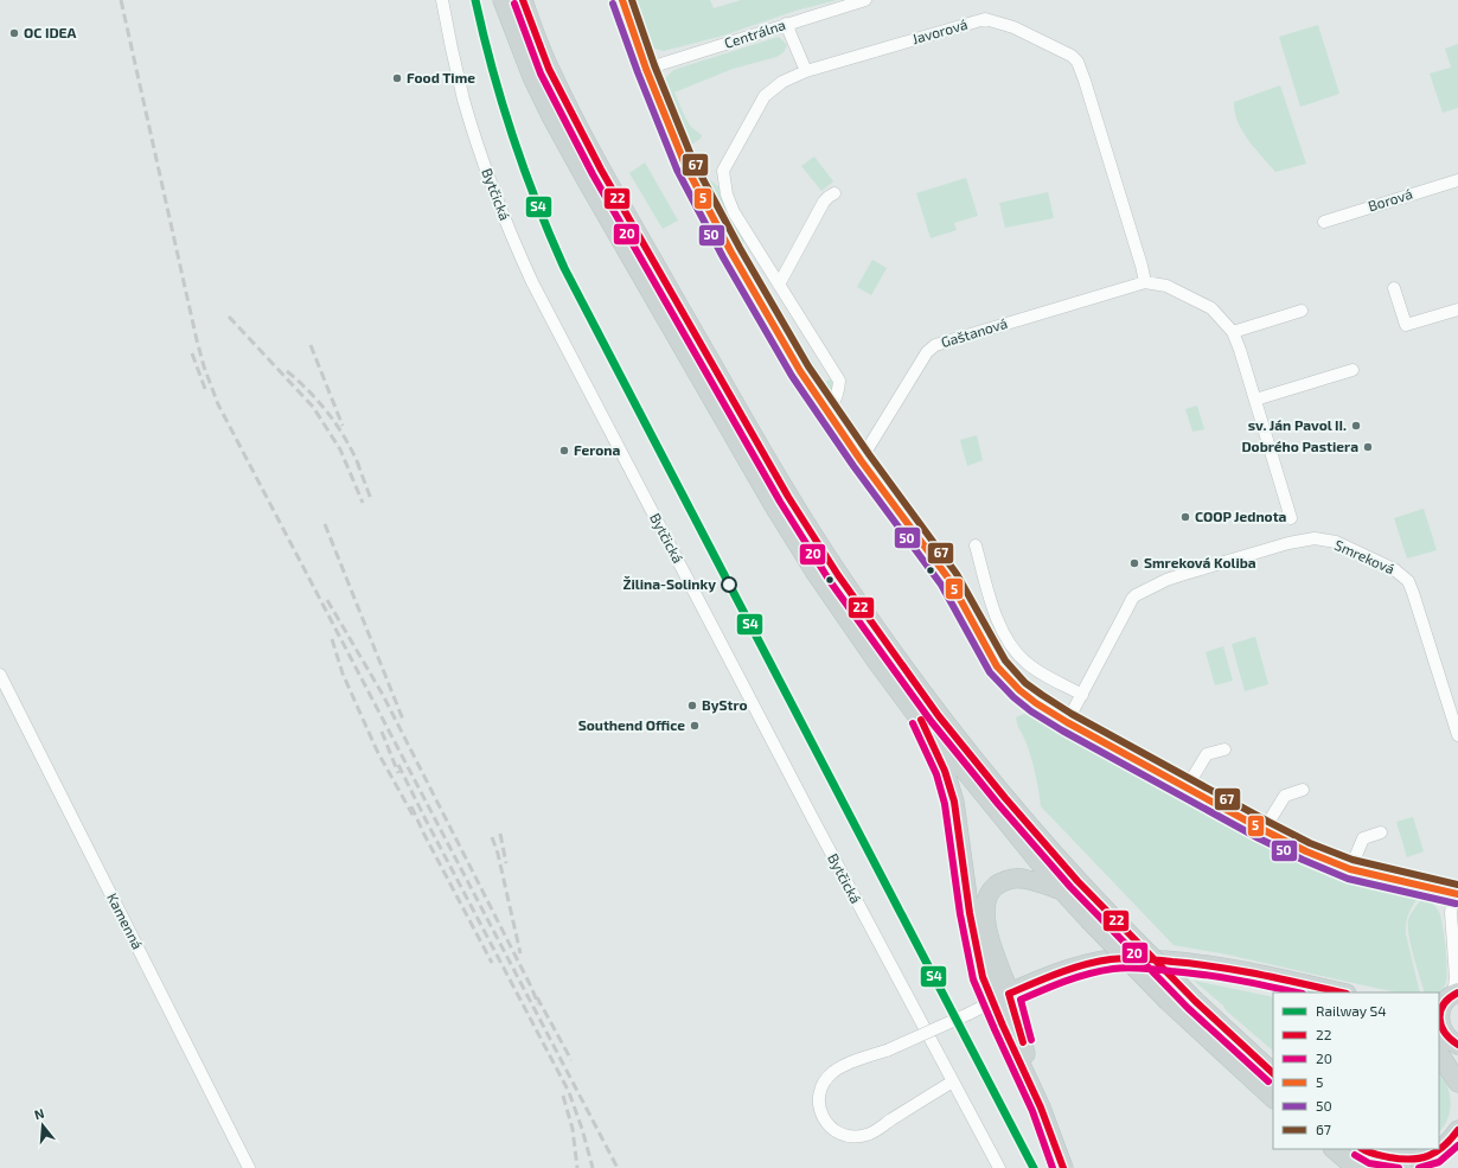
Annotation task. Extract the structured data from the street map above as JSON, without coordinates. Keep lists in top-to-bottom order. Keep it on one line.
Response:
{"streets":{"street":["Javorová","Centrálna","Bytčická","Borová","Gaštanová","Smreková","Kamenná"]},"crossings":[["Javorová","Gaštanová"]],"places":["OC IDEA","Food Time","sv. Ján Pavol II.","Dobrého Pastiera","Ferona","COOP Jednota","Smreková Koliba","Žilina-Solinky","ByStro","Southend Office"],"lines":["rail line S4","transit line 22","transit line 5","transit line 67","transit line 20","transit line 50"],"legend":["Railway S4","22","20","5","50","67"],"north":"top"}
